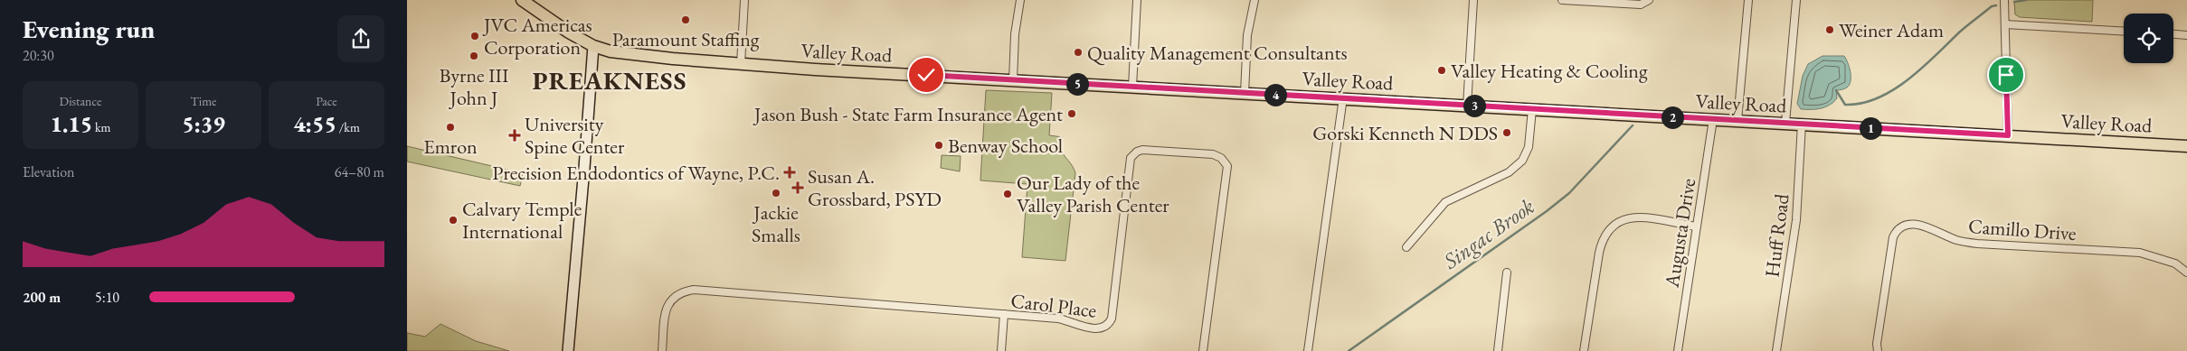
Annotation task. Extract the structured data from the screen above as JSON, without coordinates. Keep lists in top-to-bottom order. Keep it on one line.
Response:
{"streets":{"main road":["Valley Road"],"street":["Camillo Drive","Augusta Drive","Huff Road","Carol Place"]},"crossings":[["Valley Road","Augusta Drive"],["Valley Road","Huff Road"]],"districts":["PREAKNESS"],"water":["Singac Brook"],"places":{"other":["Paramount Staffing","Weiner Adam","JVC Americas Corporation","Quality Management Consultants","Byrne III John J","Valley Heating & Cooling","Jason Bush - State Farm Insurance Agent","Emron","Gorski Kenneth N DDS","Benway School","Jackie Smalls","Our Lady of the Valley Parish Center","Calvary Temple International"],"health":["University Spine Center","Precision Endodontics of Wayne, P.C.","Susan A. Grossbard, PSYD"]},"page":{"heading":["Evening run","20:30"],"pins":["5","4","3","2","1"],"stats":[["Distance","1.15 km"],["Time","5:39"],["Pace","4:55 /km"]],"chart":["Elevation","64–80 m"],"list":[{"name":"200 m","note":"5:10"}]}}
